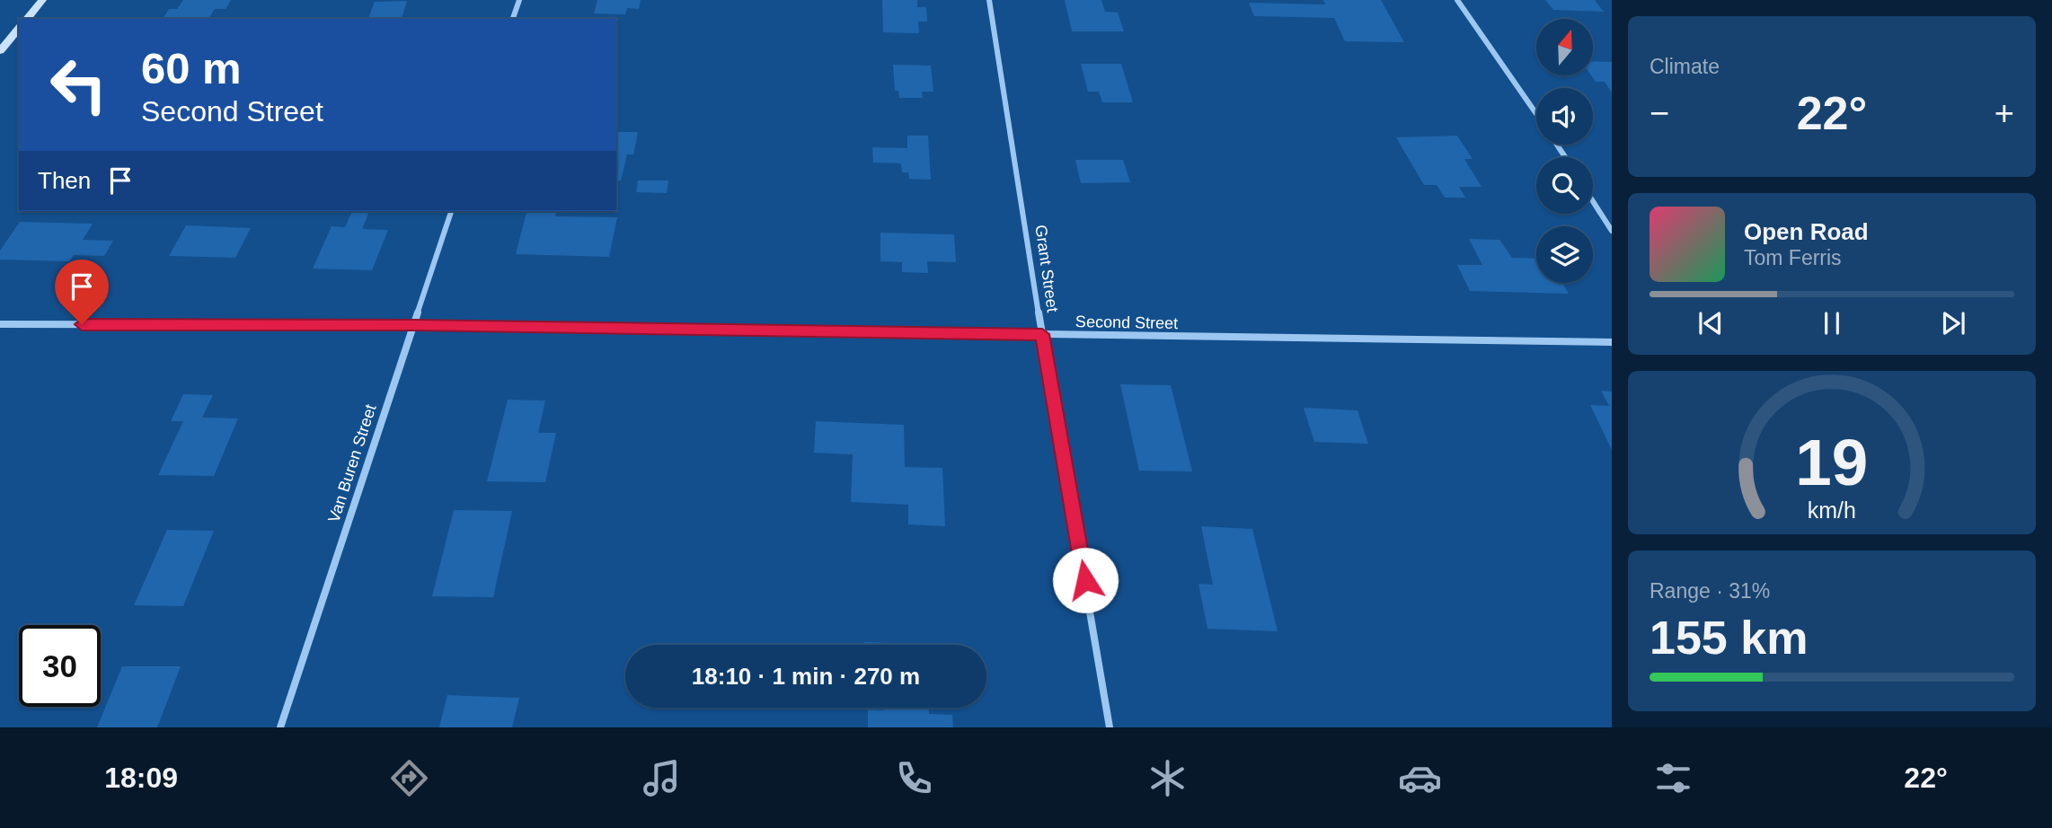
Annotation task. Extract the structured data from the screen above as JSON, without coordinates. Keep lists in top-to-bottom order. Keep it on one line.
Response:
{"streets":{"street":["Grant Street","Second Street","Van Buren Street"]},"crossings":[["Grant Street","Second Street"],["Second Street","Van Buren Street"]],"north":"top","page":{"tile":["Climate",["Range · 31%","155 km"]],"turn":["60 m","Second Street"],"heat":["−","22°","+"],"then":"Then","song":["Open Road","Tom Ferris"],"limit":"30","trip":"18:10 · 1 min · 270 m","tabs":["18:09","22°"],"gauge":["19","km/h"]}}
